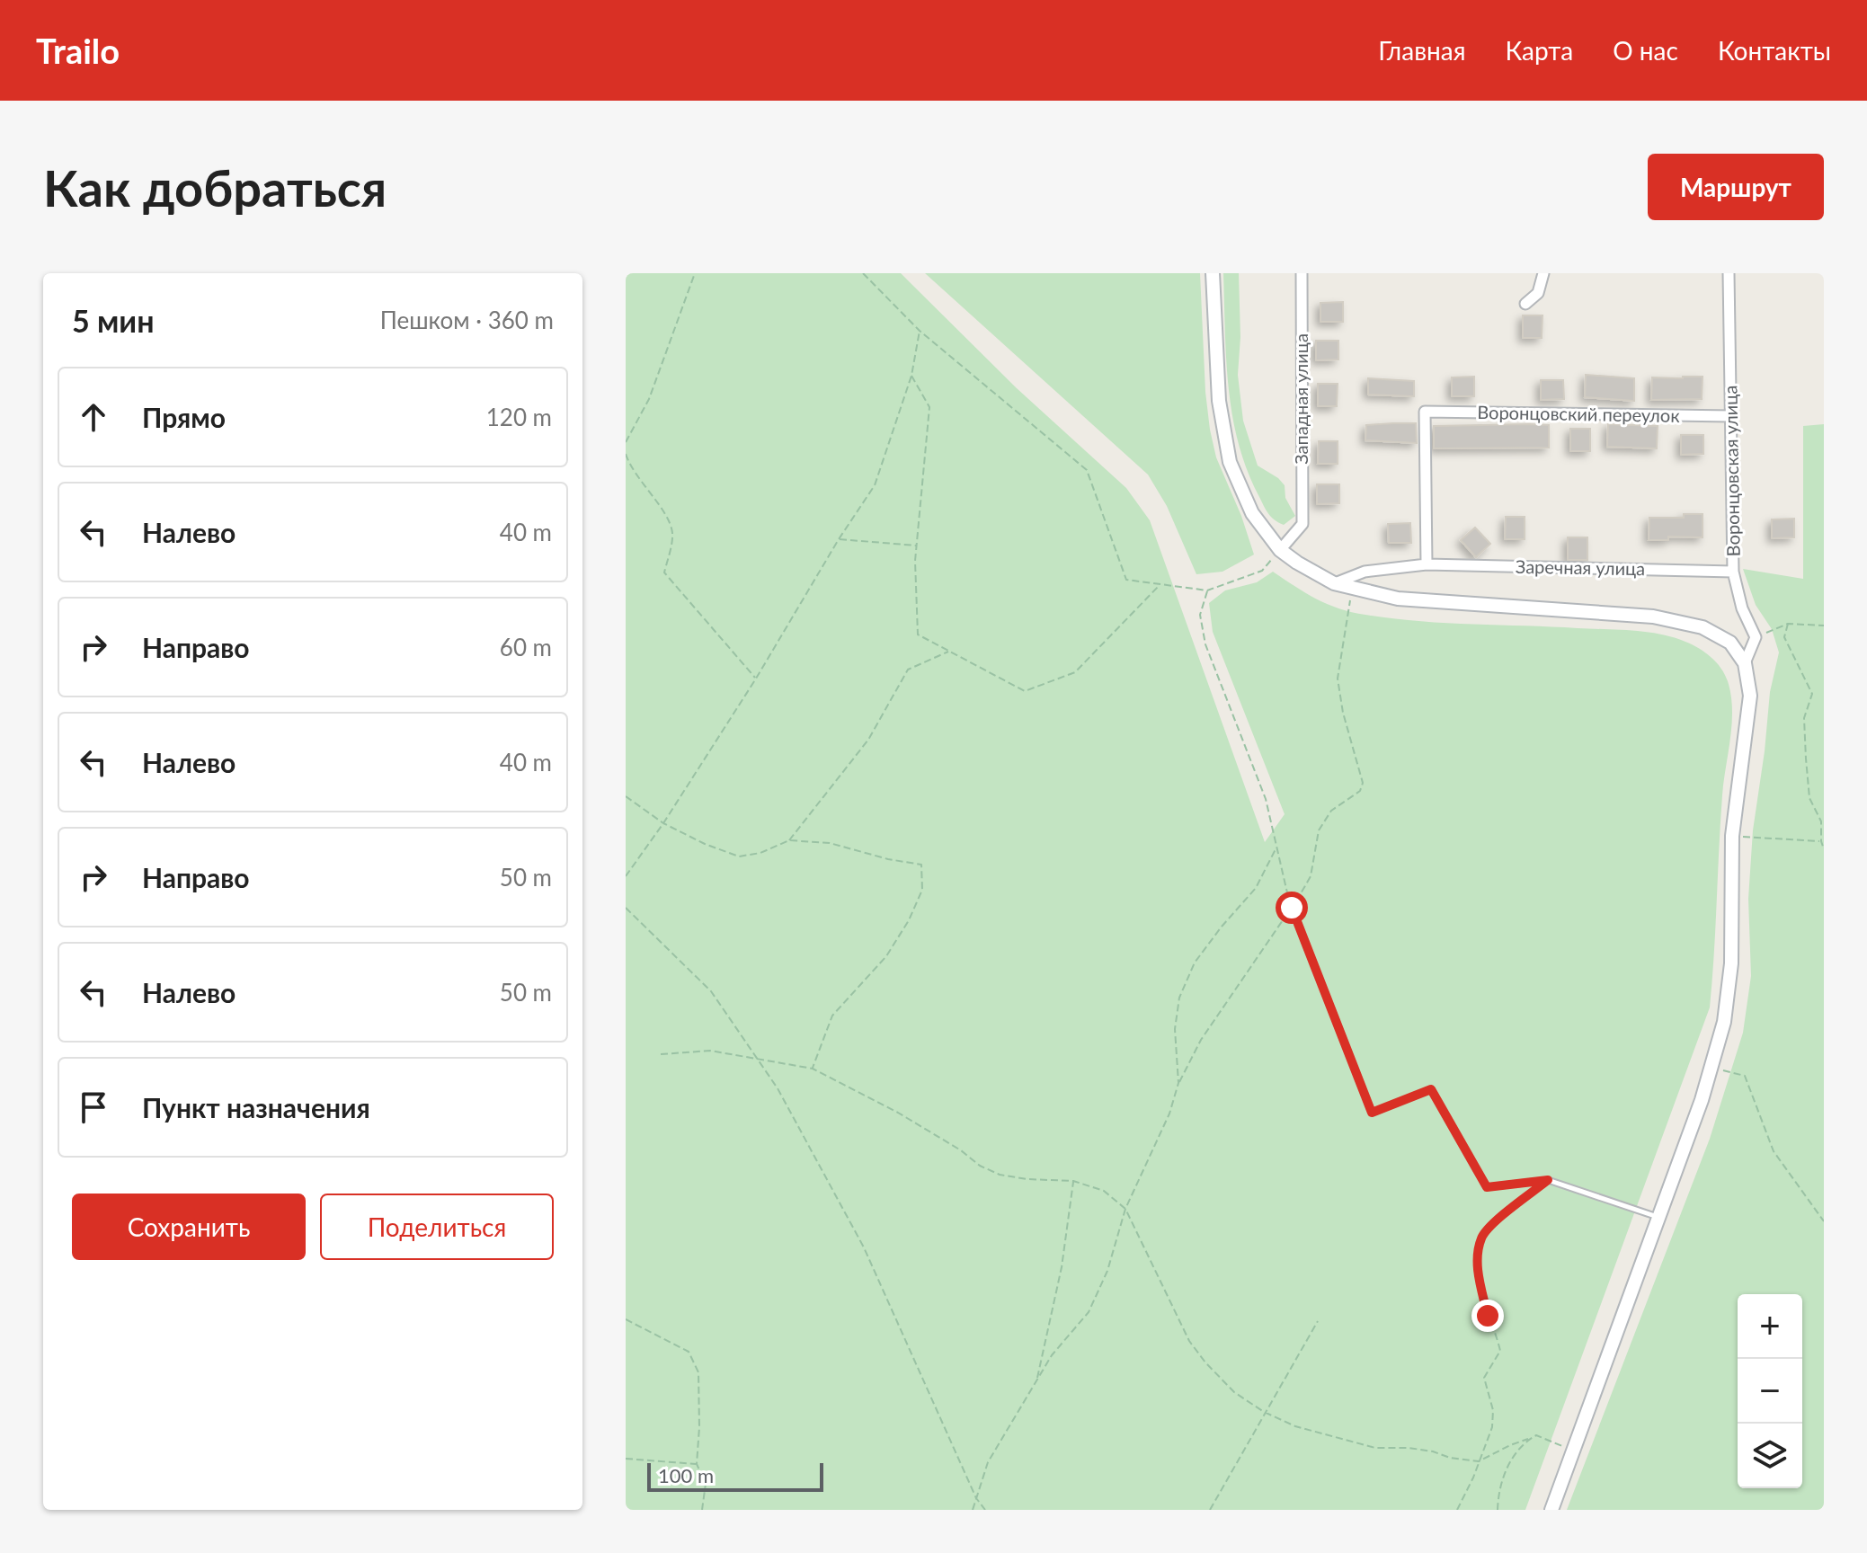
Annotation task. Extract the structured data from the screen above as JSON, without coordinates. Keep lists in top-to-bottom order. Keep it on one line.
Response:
{"streets":{"street":["Западная улица","Воронцовский переулок","Воронцовская улица","Заречная улица"]},"crossings":[["Воронцовский переулок","Воронцовская улица"],["Воронцовский переулок","Заречная улица"],["Воронцовская улица","Заречная улица"]],"scale_bar":"100 m","page":{"header":"Trailo","nav":["Главная","Карта","О нас","Контакты"],"buttons":["Маршрут",["Сохранить","Поделиться"]],"title":"Как добраться","heading":["5 мин","Пешком · 360 m"],"list":[["Прямо","120 m"],["Налево","40 m"],["Направо","60 m"],["Налево","40 m"],["Направо","50 m"],["Налево","50 m"],"Пункт назначения"],"map_buttons":["+","−"],"scale":"100 m"}}
